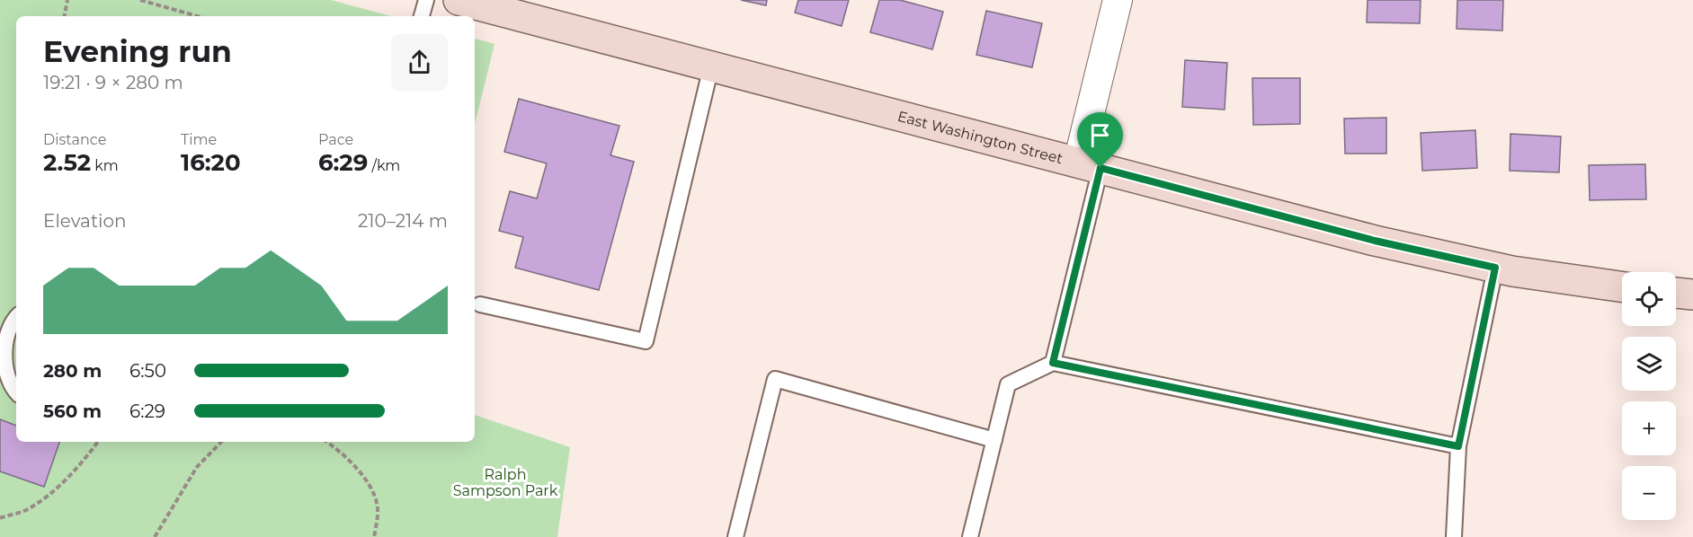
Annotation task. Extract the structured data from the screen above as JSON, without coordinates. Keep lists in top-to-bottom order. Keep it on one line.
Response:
{"streets":{"street":["East Washington Street"]},"parks":["Ralph Sampson Park"],"page":{"heading":["Evening run","19:21 · 9 × 280 m"],"stats":[["Distance","2.52 km"],["Time","16:20"],["Pace","6:29 /km"]],"chart":["Elevation","210–214 m"],"map_buttons":["+","−"],"list":[{"name":"280 m","note":"6:50"},{"name":"560 m","note":"6:29"}]}}
